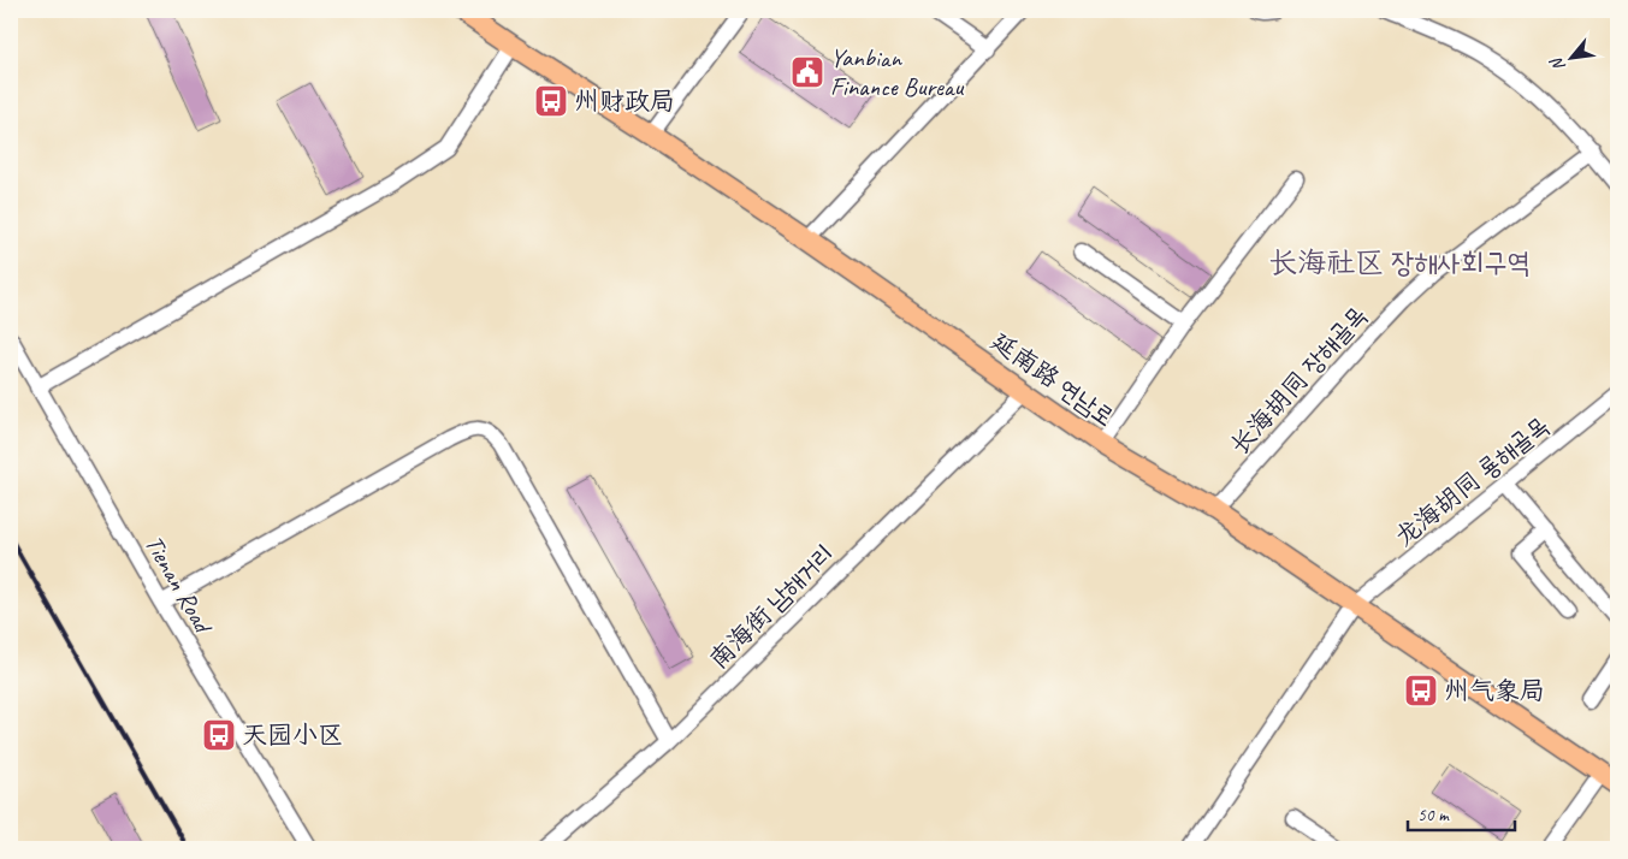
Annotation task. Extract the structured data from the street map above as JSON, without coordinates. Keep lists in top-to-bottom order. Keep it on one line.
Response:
{"streets":{"main road":["延南路 연남로"],"street":["长海胡同 장해골목","龙海胡同 룡해골목","Tienan Road","南海街 남해거리"]},"crossings":[["延南路 연남로","长海胡同 장해골목"],["延南路 연남로","龙海胡同 룡해골목"],["延南路 연남로","南海街 남해거리"]],"districts":["长海社区 장해사회구역"],"places":{"public building":["Yanbian Finance Bureau"],"bus stop":["州财政局","州气象局","天园小区"]},"scale_bar":"50 m","north":"bottom left"}
